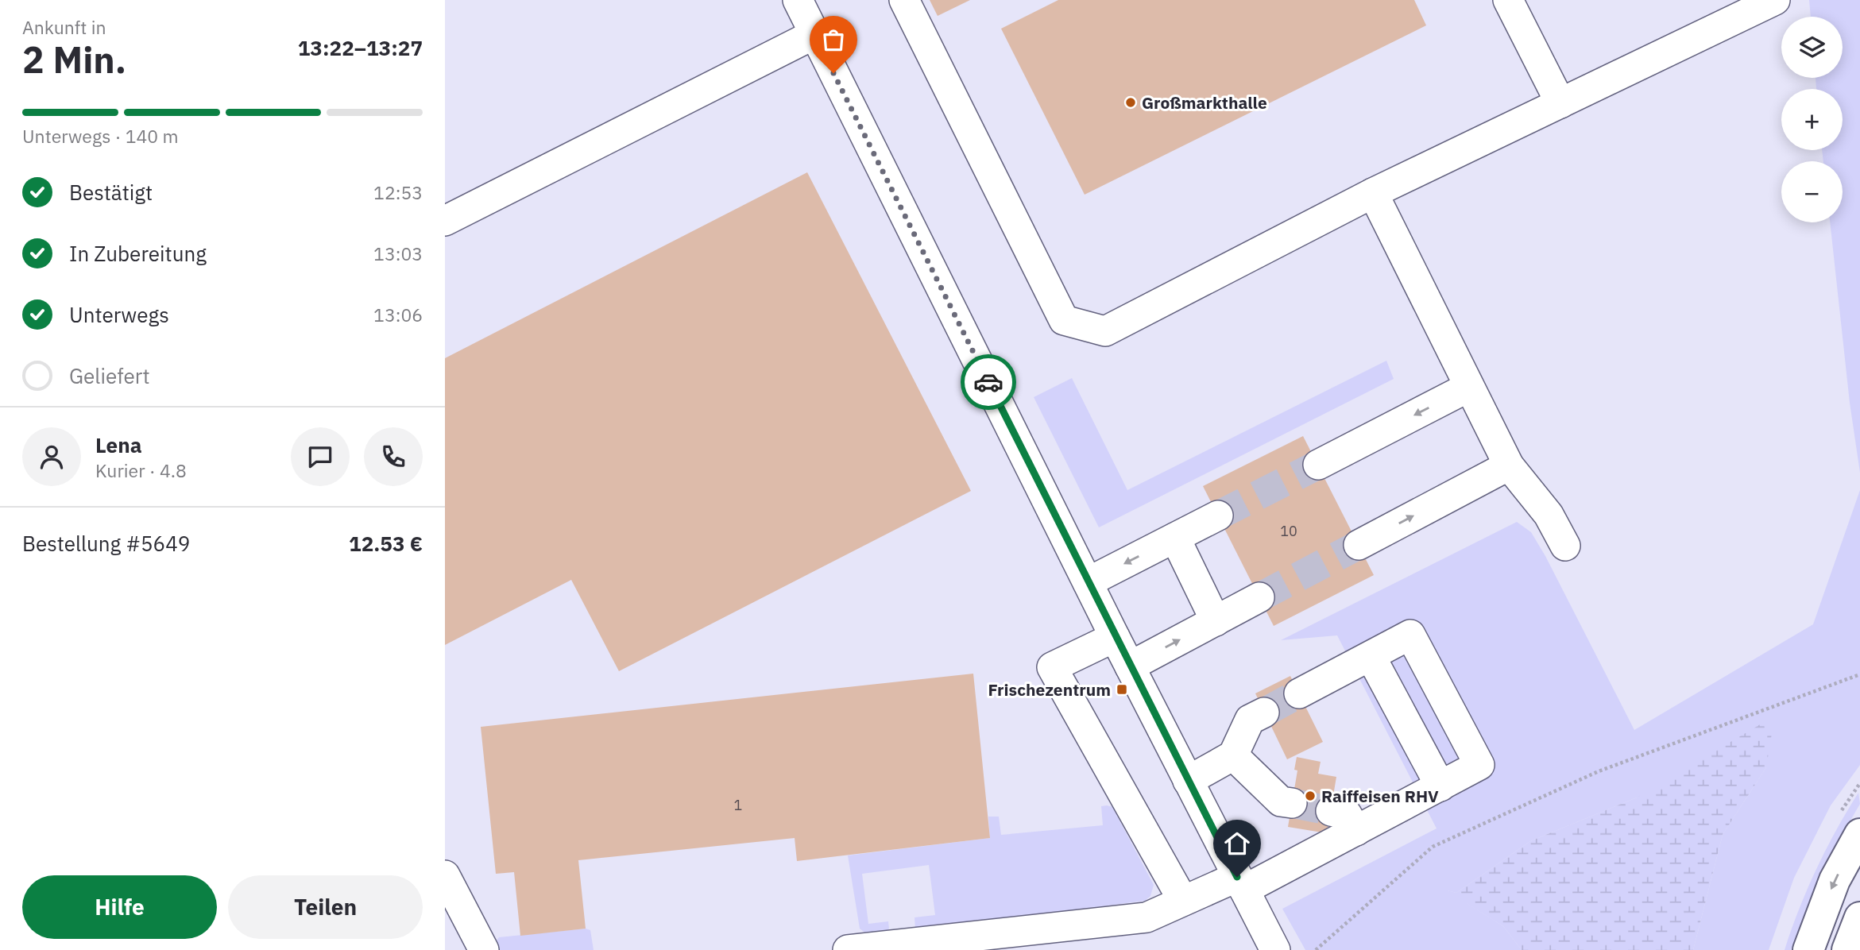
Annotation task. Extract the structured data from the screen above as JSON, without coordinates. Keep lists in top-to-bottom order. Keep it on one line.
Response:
{"places":{"other":["Großmarkthalle","Raiffeisen RHV"],"transit":["Frischezentrum"]},"house_numbers":["10","1"],"page":{"heading":["2 Min.","Ankunft in","13:22–13:27"],"panel":["Lena","Kurier · 4.8","Bestellung #5649","12.53 €"],"map_buttons":["+","−"],"bar":"Unterwegs · 140 m","list":[["Bestätigt","12:53"],["In Zubereitung","13:03"],["Unterwegs","13:06"],"Geliefert"],"buttons":["Hilfe","Teilen"]}}
